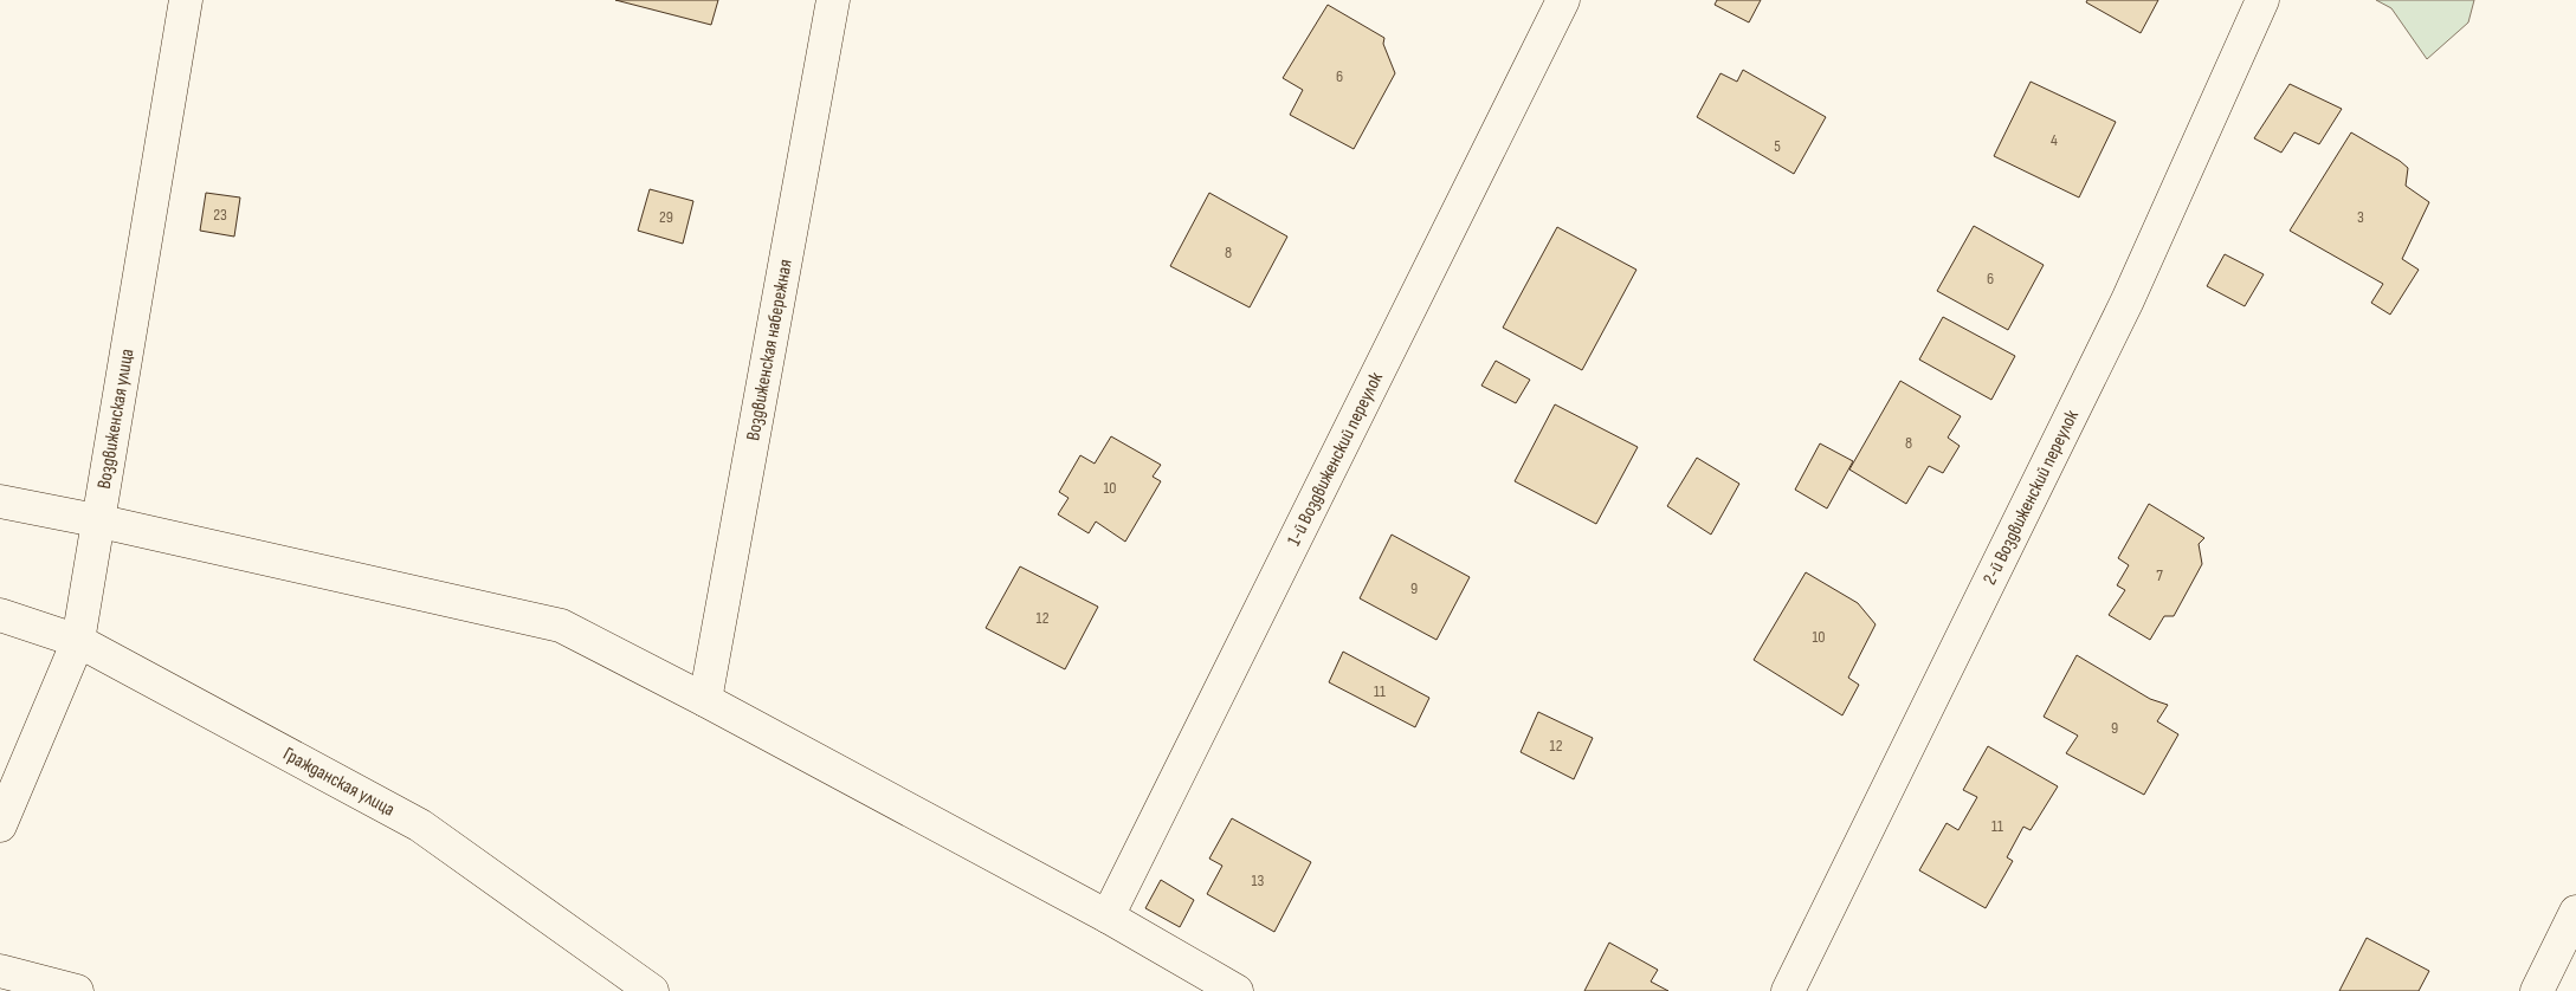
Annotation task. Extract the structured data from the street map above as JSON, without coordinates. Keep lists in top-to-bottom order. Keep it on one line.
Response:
{"streets":{"street":["Воздвиженская набережная","Воздвиженская улица","1-й Воздвиженский переулок","2-й Воздвиженский переулок","Гражданская улица"]},"crossings":[["Воздвиженская улица","Гражданская улица"]],"house_numbers":["6","4","5","23","29","3","8","6","8","10","7","9","12","10","11","9","12","11","13"]}
